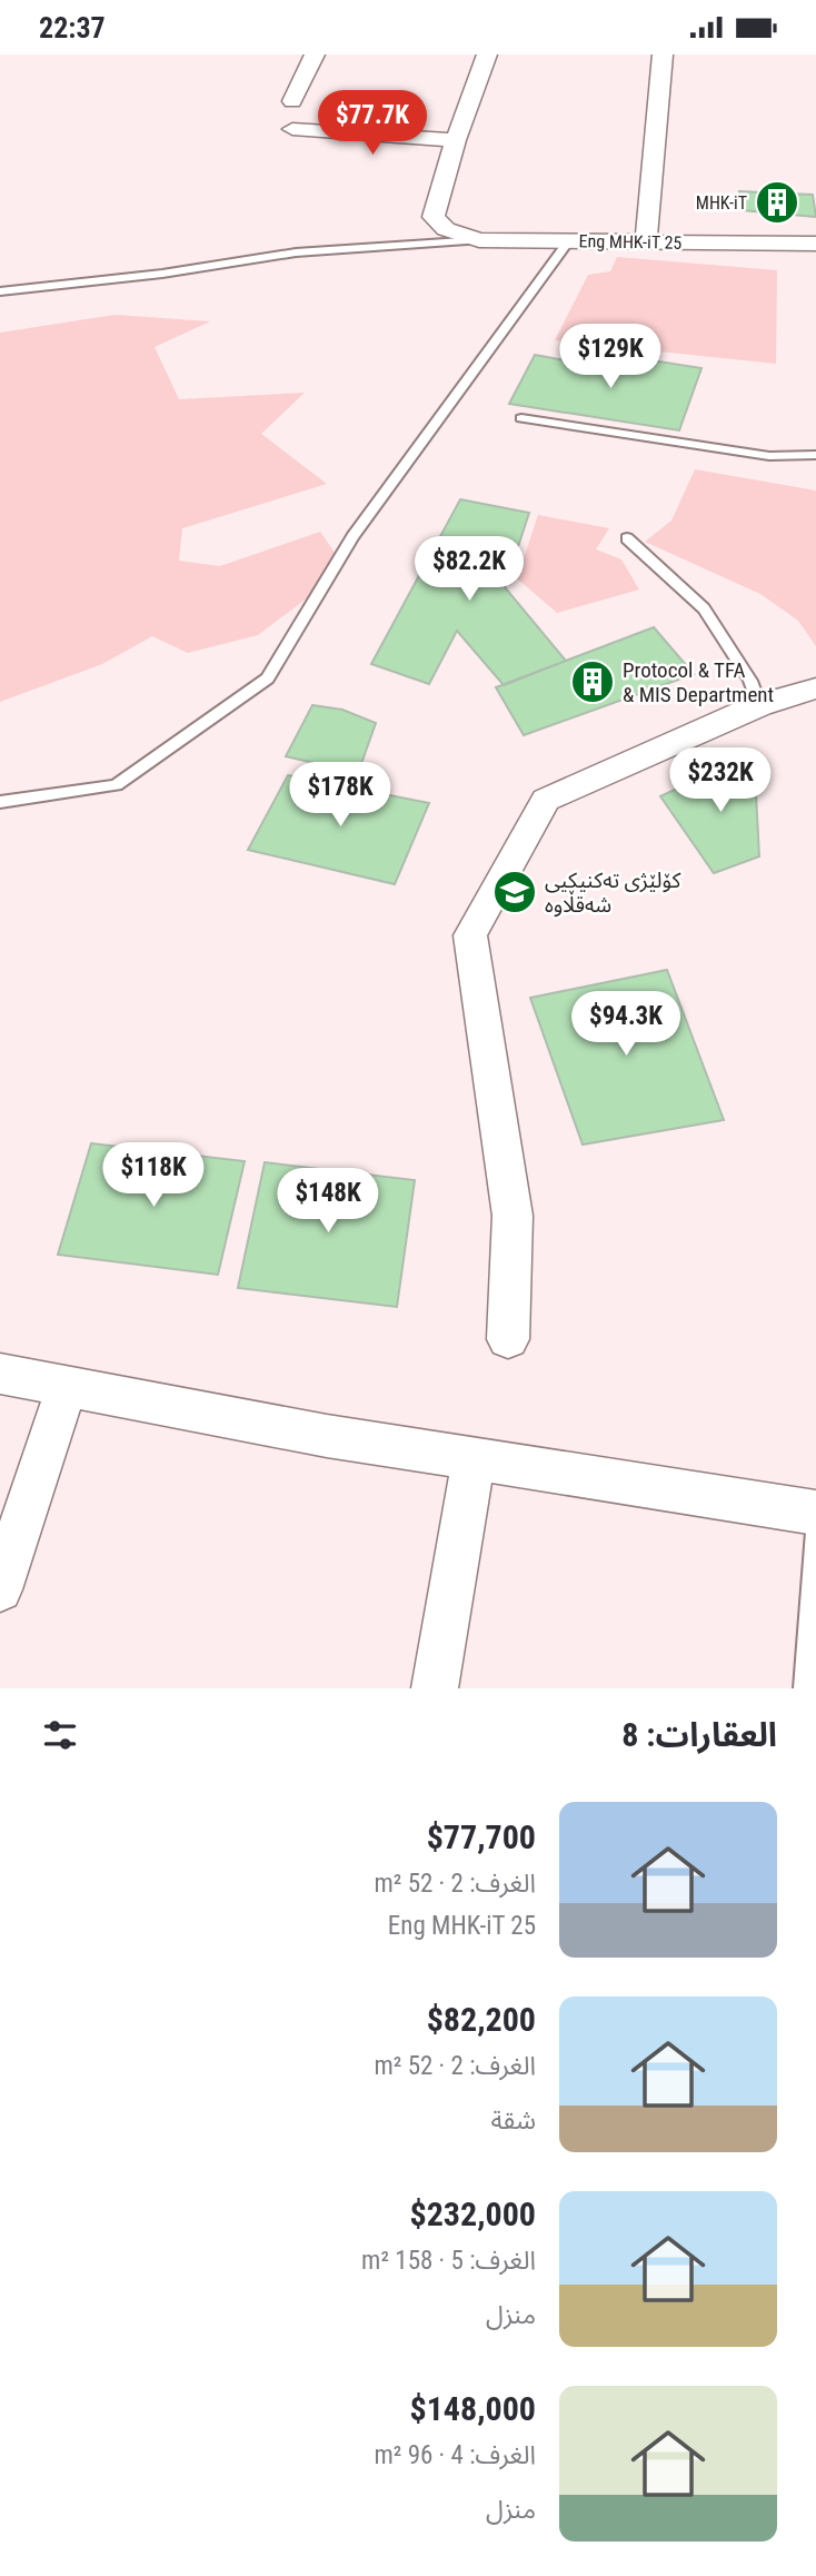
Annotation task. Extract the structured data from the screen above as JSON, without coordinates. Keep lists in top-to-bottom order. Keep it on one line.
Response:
{"streets":{"street":["Eng MHK-iT 25"]},"places":{"building":["MHK-iT","Protocol & TFA & MIS Department"],"school or university":["کۆلێژی تەکنیکیی شەقڵاوە"]},"page":{"status":"22:37","price":["$77.7K","$129K","$82.2K","$232K","$178K","$94.3K","$118K","$148K"],"heading":"العقارات: 8","list":[{"name":"$77,700","note":"الغرف: 2 · 52 m² · Eng MHK-iT 25"},{"name":"$82,200","note":"الغرف: 2 · 52 m² · شقة"},{"name":"$232,000","note":"الغرف: 5 · 158 m² · منزل"},{"name":"$148,000","note":"الغرف: 4 · 96 m² · منزل"}]}}
